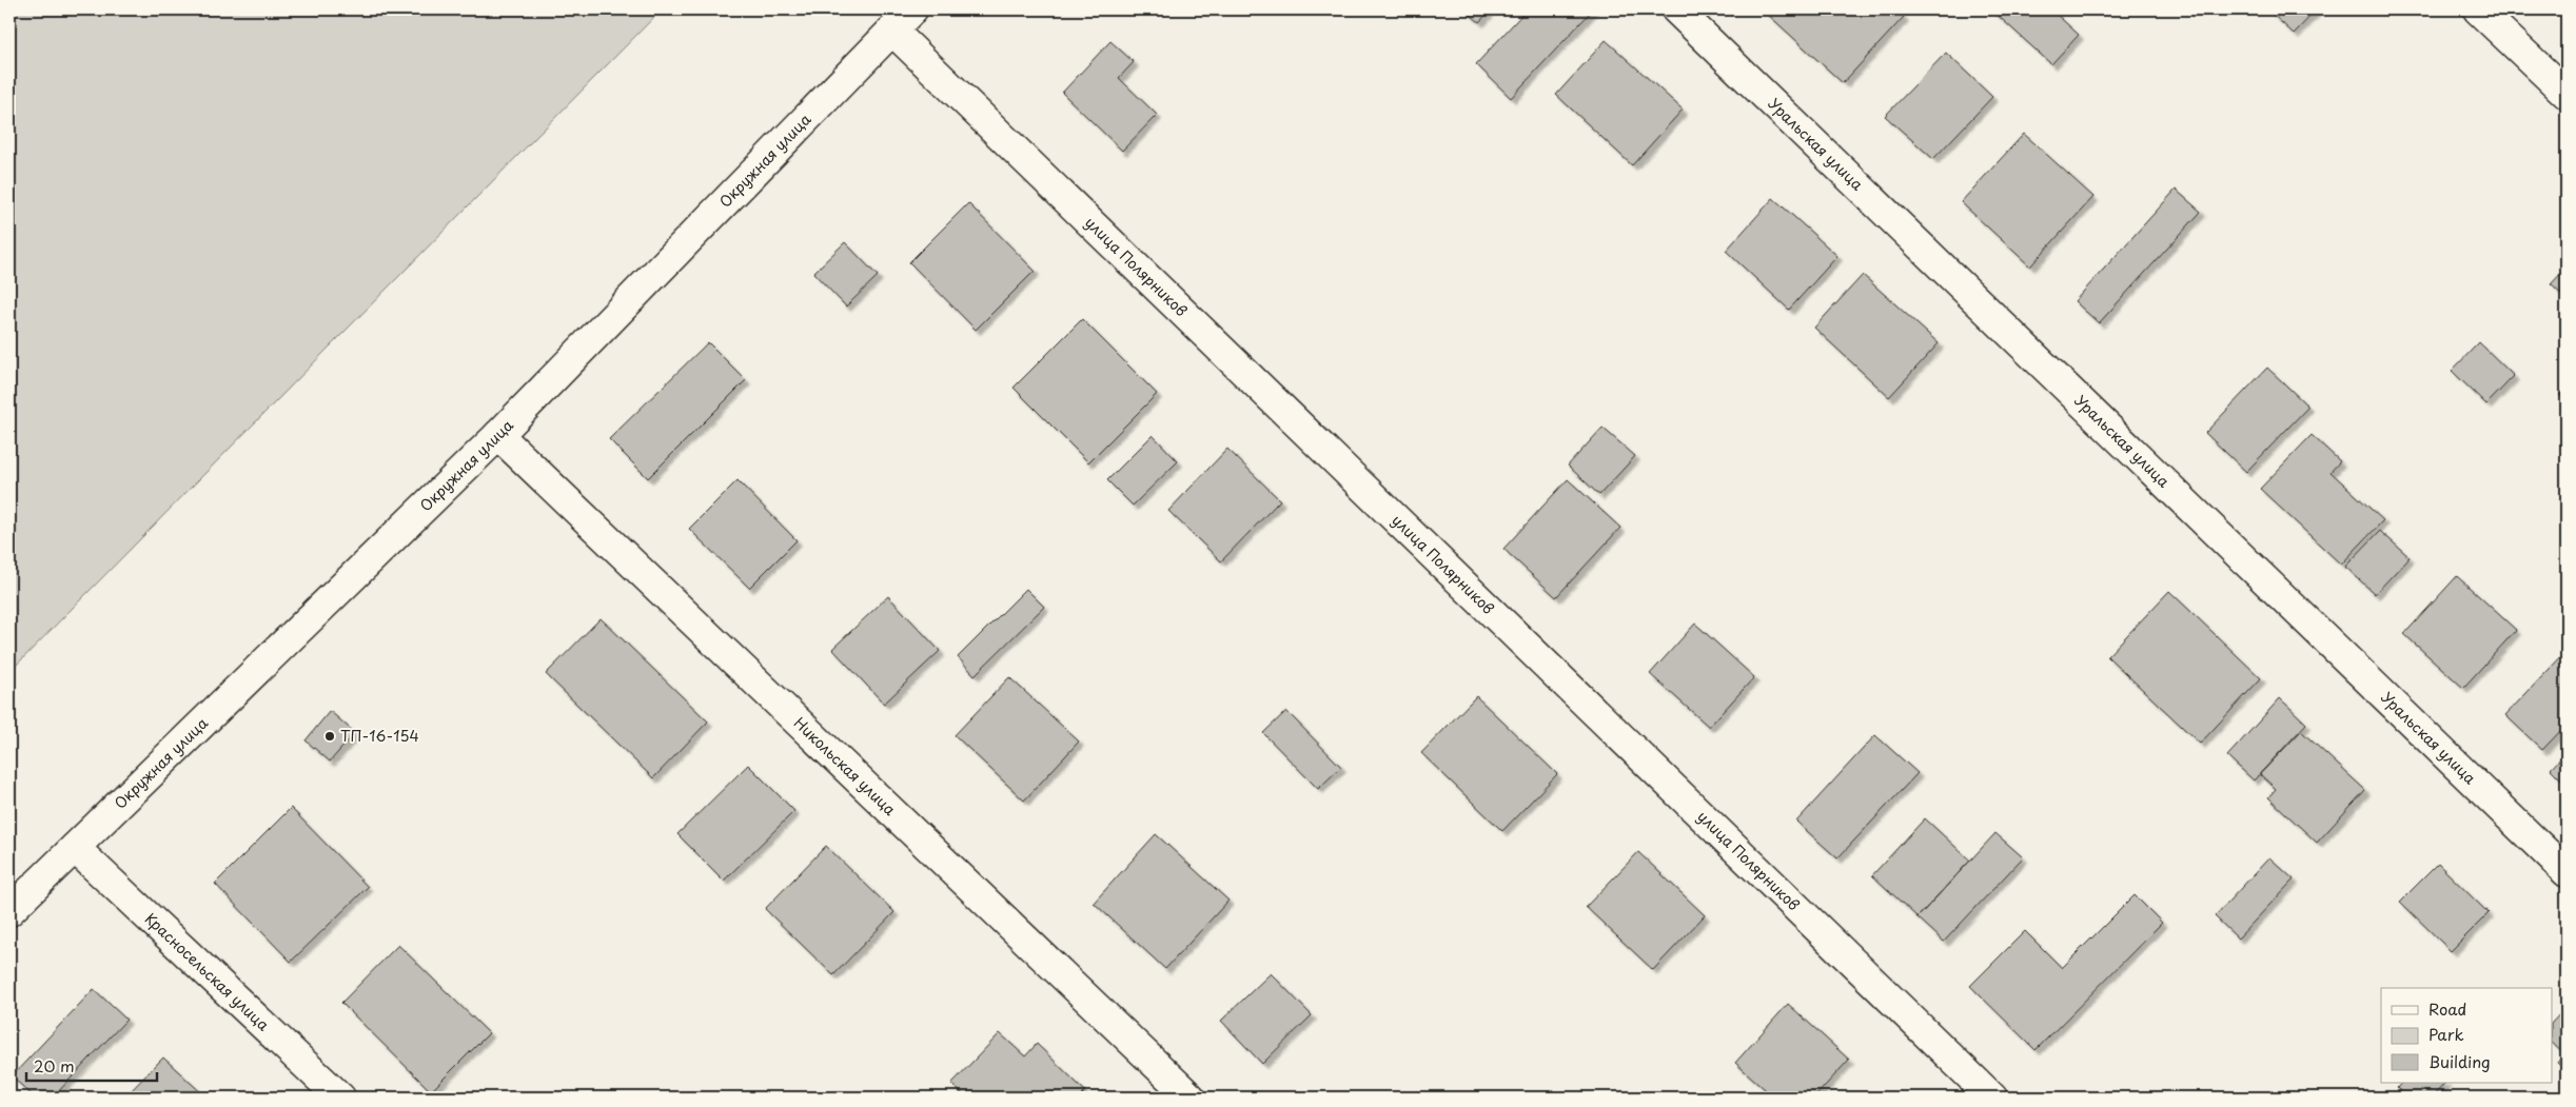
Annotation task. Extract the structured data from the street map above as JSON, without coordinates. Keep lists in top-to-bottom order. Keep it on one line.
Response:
{"streets":{"street":["Уральская улица","Окружная улица","улица Полярников","Никольская улица","Красносельская улица"]},"crossings":[["Окружная улица","улица Полярников"],["Окружная улица","Никольская улица"],["Окружная улица","Красносельская улица"]],"places":["ТП-16-154"],"legend":["Road","Park","Building"],"scale_bar":"20 m"}
